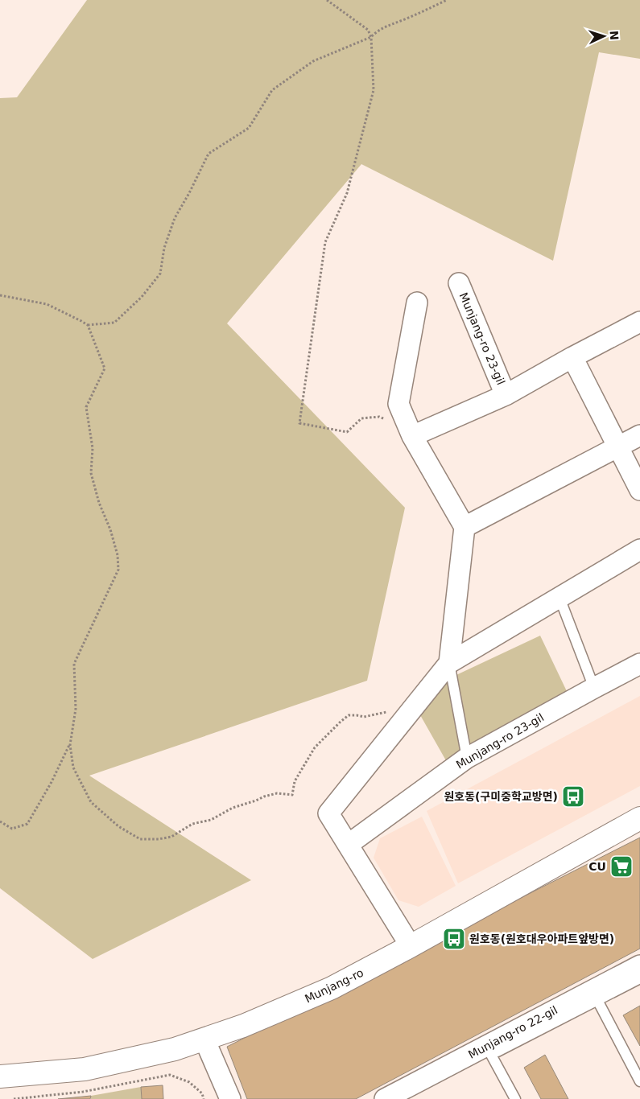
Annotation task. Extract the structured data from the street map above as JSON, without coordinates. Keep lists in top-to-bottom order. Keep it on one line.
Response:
{"streets":{"street":["Munjang-ro 23-gil","Munjang-ro","Munjang-ro 22-gil"]},"places":{"bus stop":["원호동(구미중학교방면)","원호동(원호대우아파트앞방면)"],"supermarket":["CU"]},"north":"right"}
